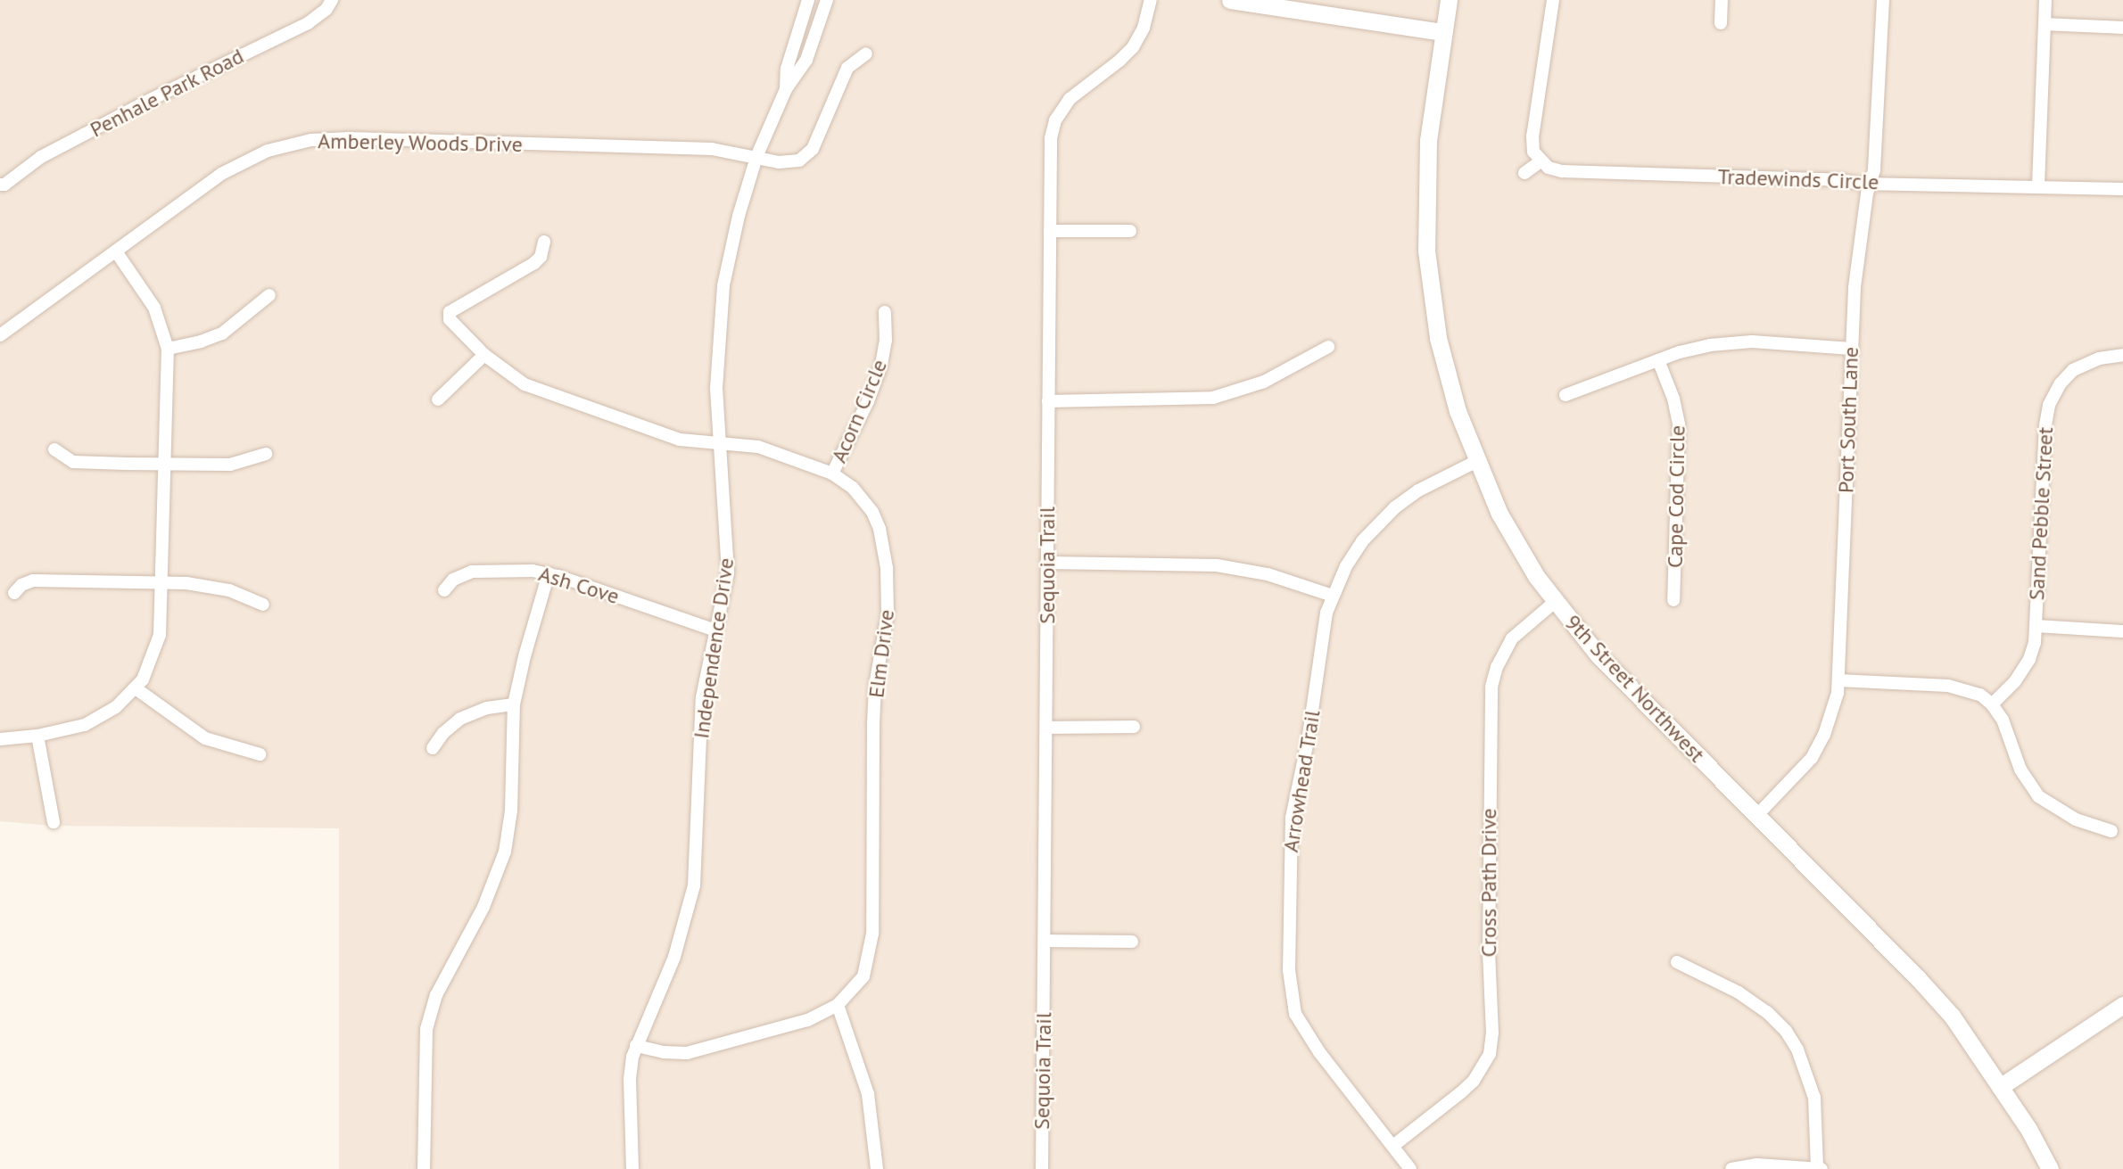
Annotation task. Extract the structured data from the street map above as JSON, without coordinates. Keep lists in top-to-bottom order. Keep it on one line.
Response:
{"streets":{"street":["Penhale Park Road","Amberley Woods Drive","Tradewinds Circle","Acorn Circle","Port South Lane","Cape Cod Circle","Sand Pebble Street","Sequoia Trail","Ash Cove","Independence Drive","Elm Drive","9th Street Northwest","Arrowhead Trail","Cross Path Drive"]},"crossings":[["Amberley Woods Drive","Independence Drive"],["Tradewinds Circle","Port South Lane"],["Acorn Circle","Elm Drive"],["Port South Lane","9th Street Northwest"],["Ash Cove","Independence Drive"],["Independence Drive","Elm Drive"],["9th Street Northwest","Arrowhead Trail"],["9th Street Northwest","Cross Path Drive"],["Arrowhead Trail","Cross Path Drive"]]}
